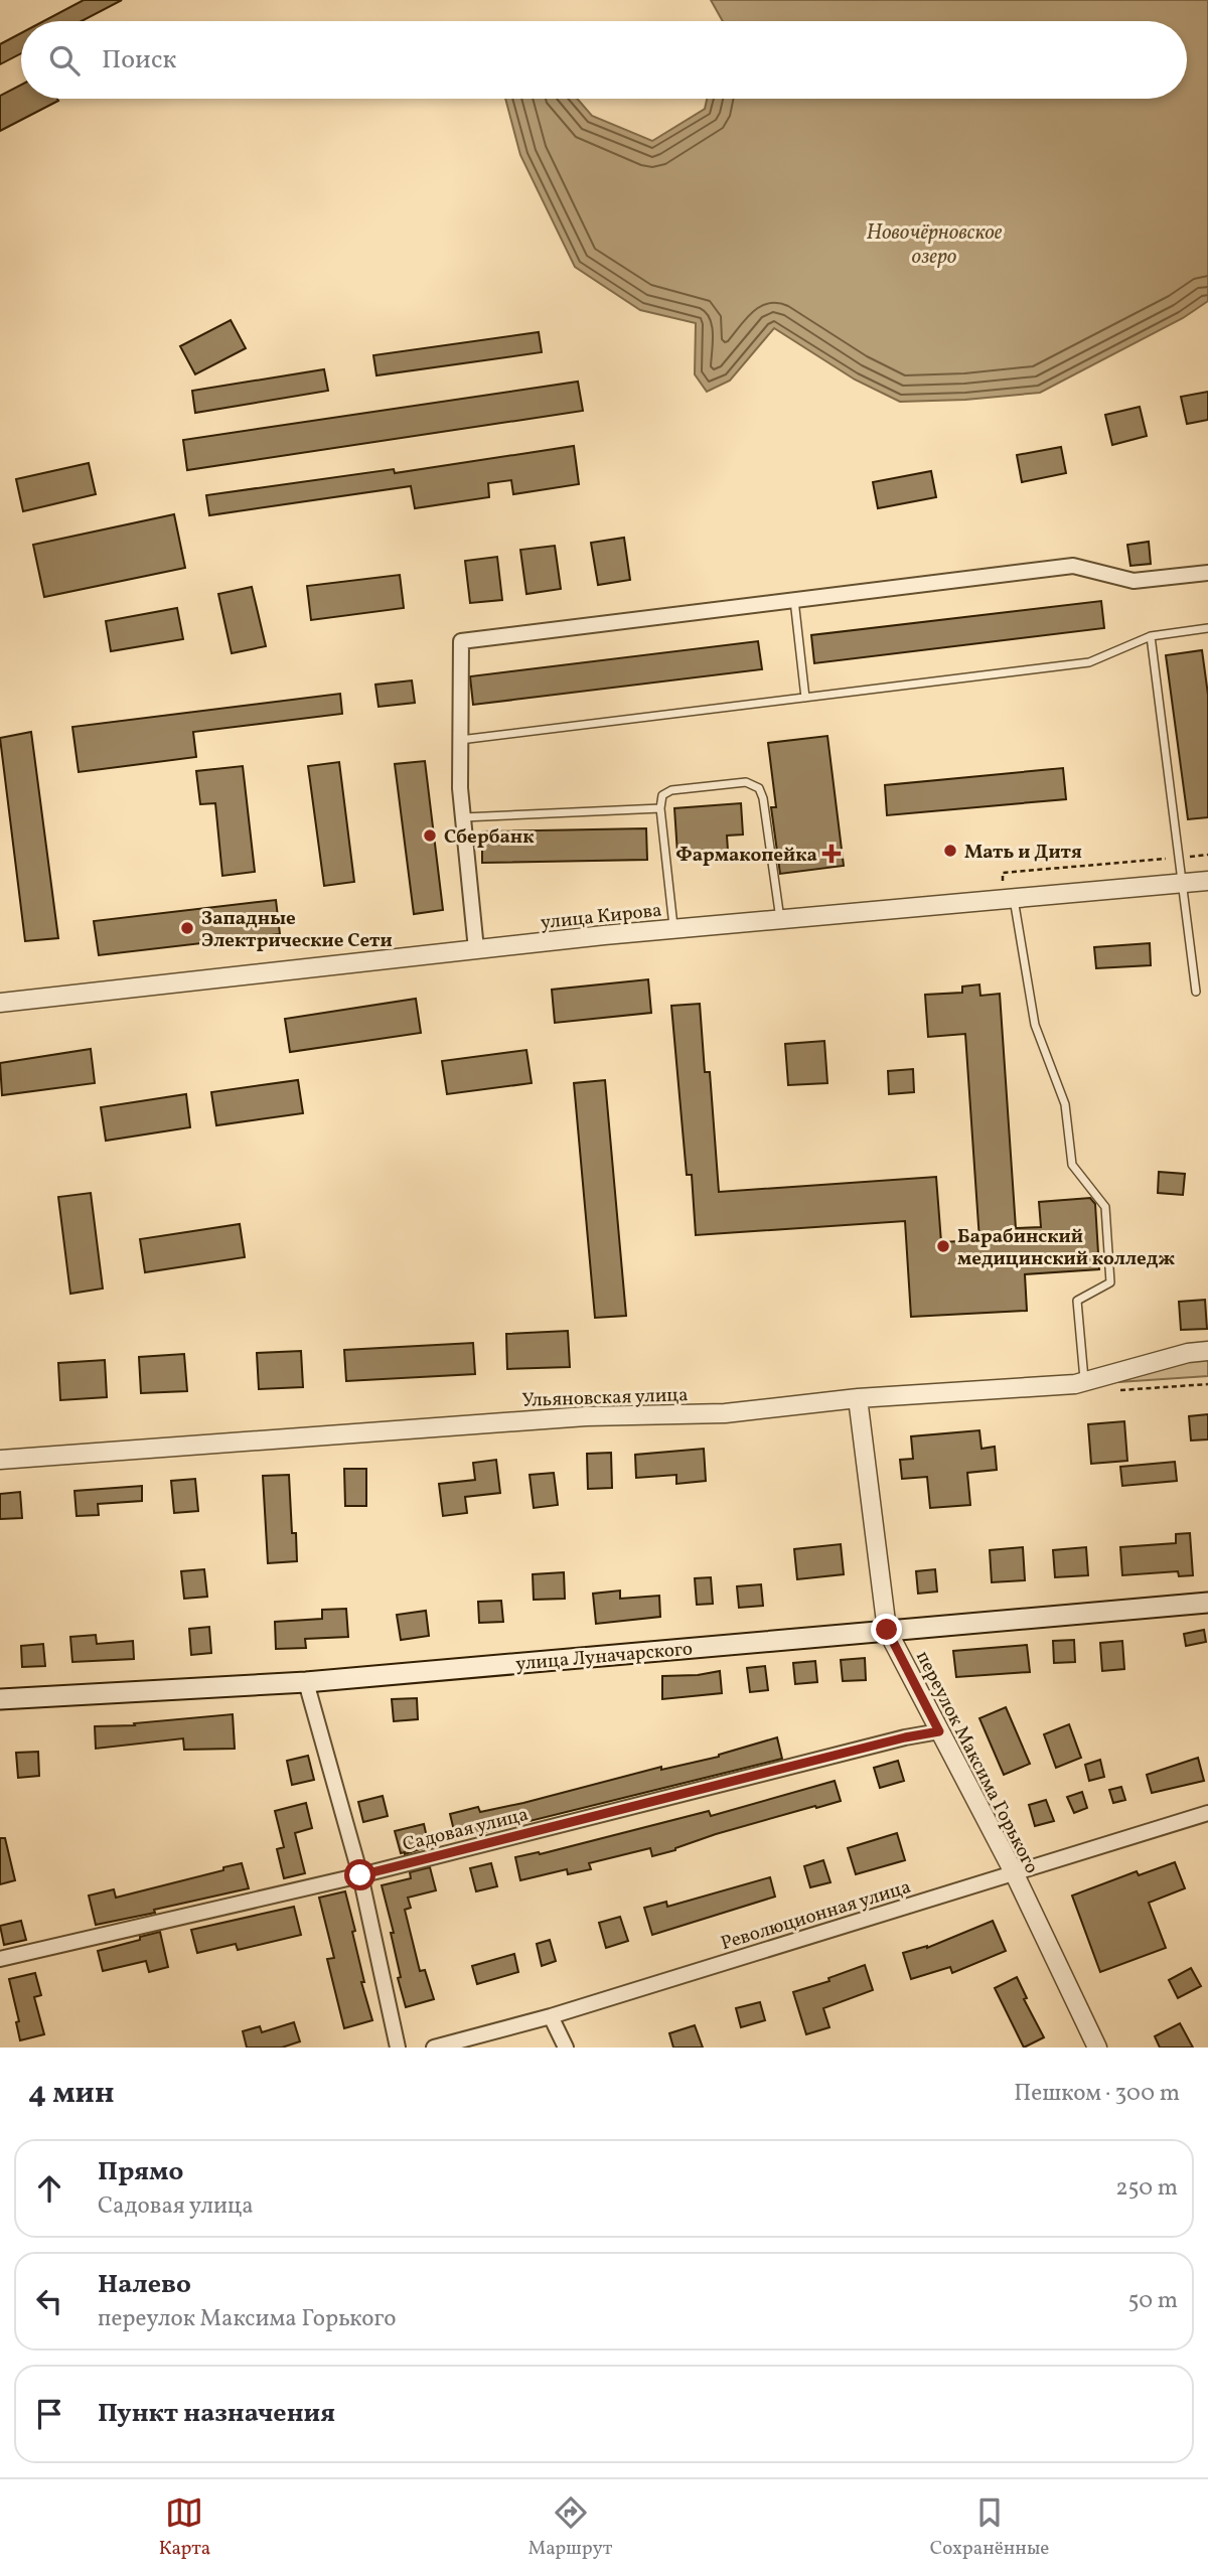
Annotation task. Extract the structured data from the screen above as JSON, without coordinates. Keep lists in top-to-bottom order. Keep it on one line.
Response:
{"streets":{"main road":["улица Луначарского"],"street":["улица Кирова","Ульяновская улица","переулок Максима Горького","Садовая улица","Революционная улица"]},"crossings":[["Ульяновская улица","переулок Максима Горького"],["улица Луначарского","переулок Максима Горького"],["переулок Максима Горького","Садовая улица"],["переулок Максима Горького","Революционная улица"]],"water":["Новочёрновское озеро"],"places":{"other":["Сбербанк","Мать и Дитя","Западные Электрические Сети","Барабинский медицинский колледж"],"health":["Фармакопейка"]},"page":{"search":"Поиск","heading":["4 мин","Пешком · 300 m"],"list":[["Прямо","Садовая улица","250 m"],["Налево","переулок Максима Горького","50 m"],"Пункт назначения"],"nav":["Карта","Маршрут","Сохранённые"]}}
